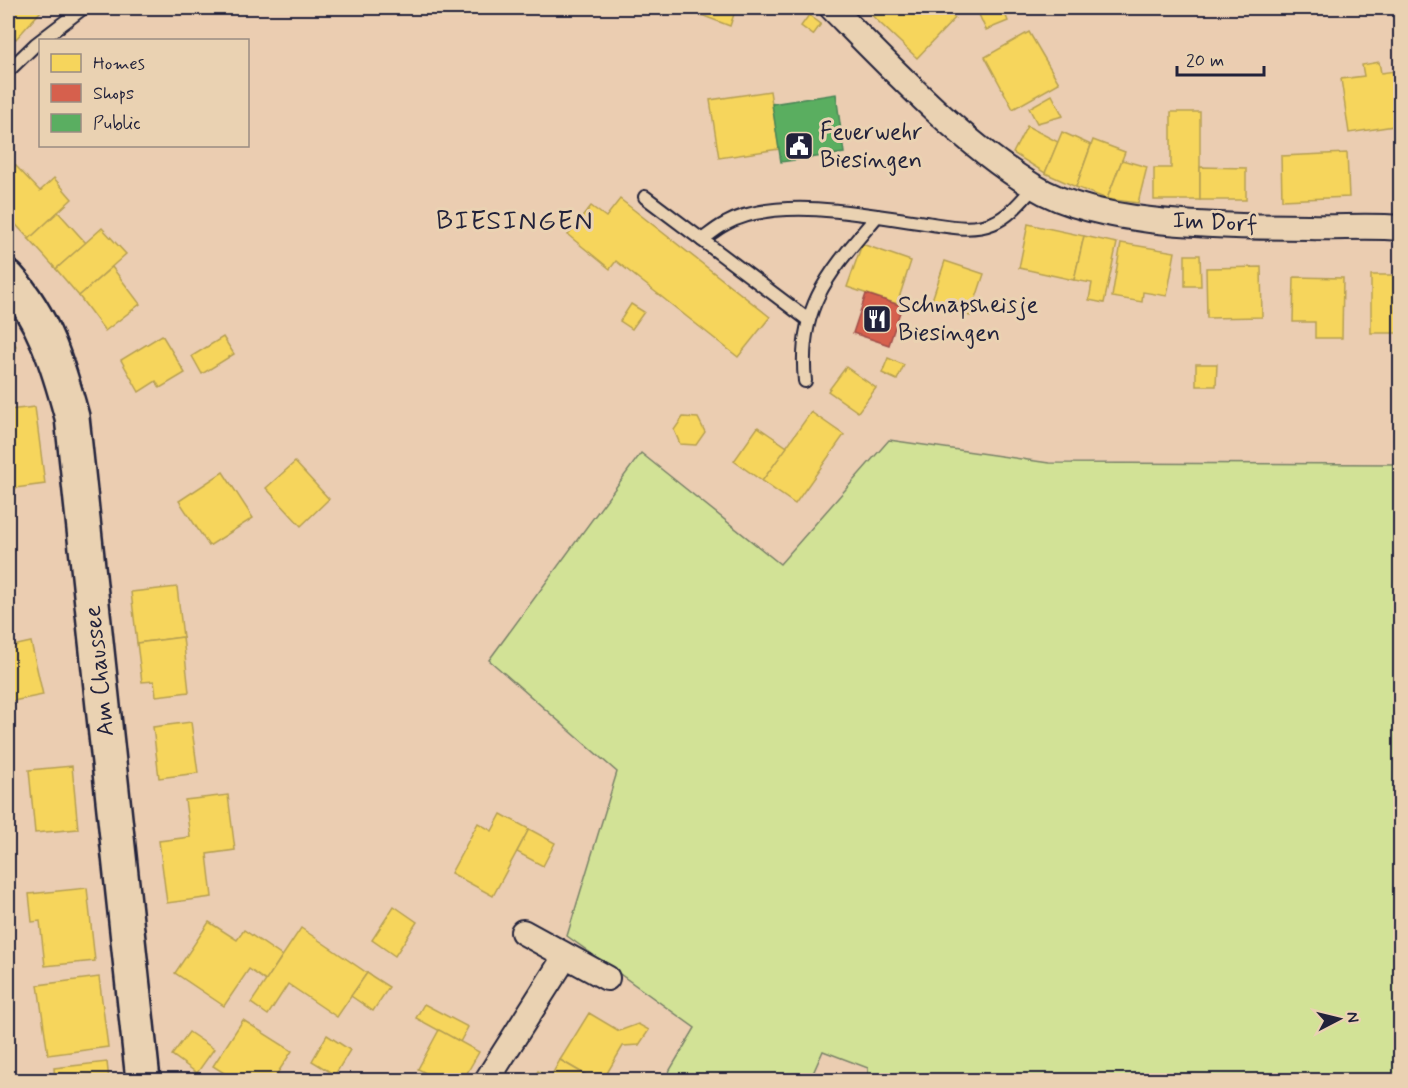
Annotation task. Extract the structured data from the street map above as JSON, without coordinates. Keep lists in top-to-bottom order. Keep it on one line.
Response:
{"streets":{"main road":["Am Chaussee"],"street":["Im Dorf"]},"districts":["BIESINGEN"],"places":{"public building":["Feuerwehr Biesingen"],"restaurant":["Schnapsheisje Biesingen"]},"legend":["Homes","Shops","Public"],"scale_bar":"20 m","north":"right"}
